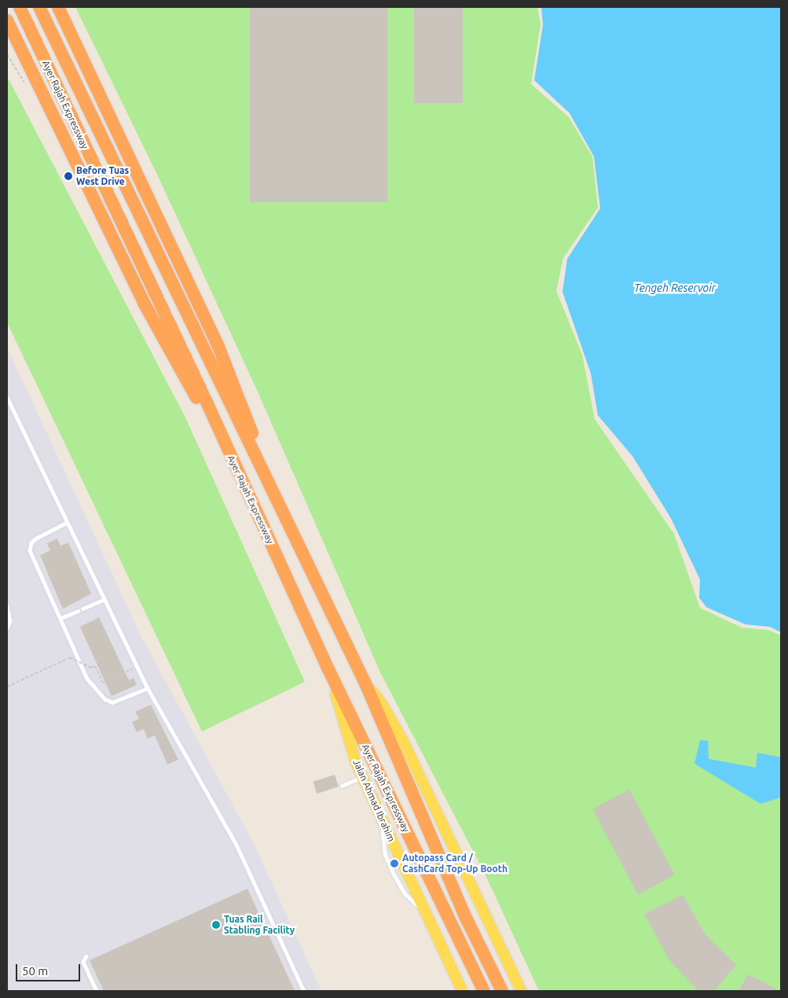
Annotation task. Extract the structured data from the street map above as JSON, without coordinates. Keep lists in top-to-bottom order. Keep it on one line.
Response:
{"streets":{"highway":["Ayer Rajah Expressway"],"main road":["Jalan Ahmad Ibrahim"]},"crossings":[["Ayer Rajah Expressway","Jalan Ahmad Ibrahim"]],"water":["Tengeh Reservoir"],"places":["Before Tuas West Drive","Autopass Card / CashCard Top-Up Booth","Tuas Rail Stabling Facility"],"scale_bar":"50 m"}
